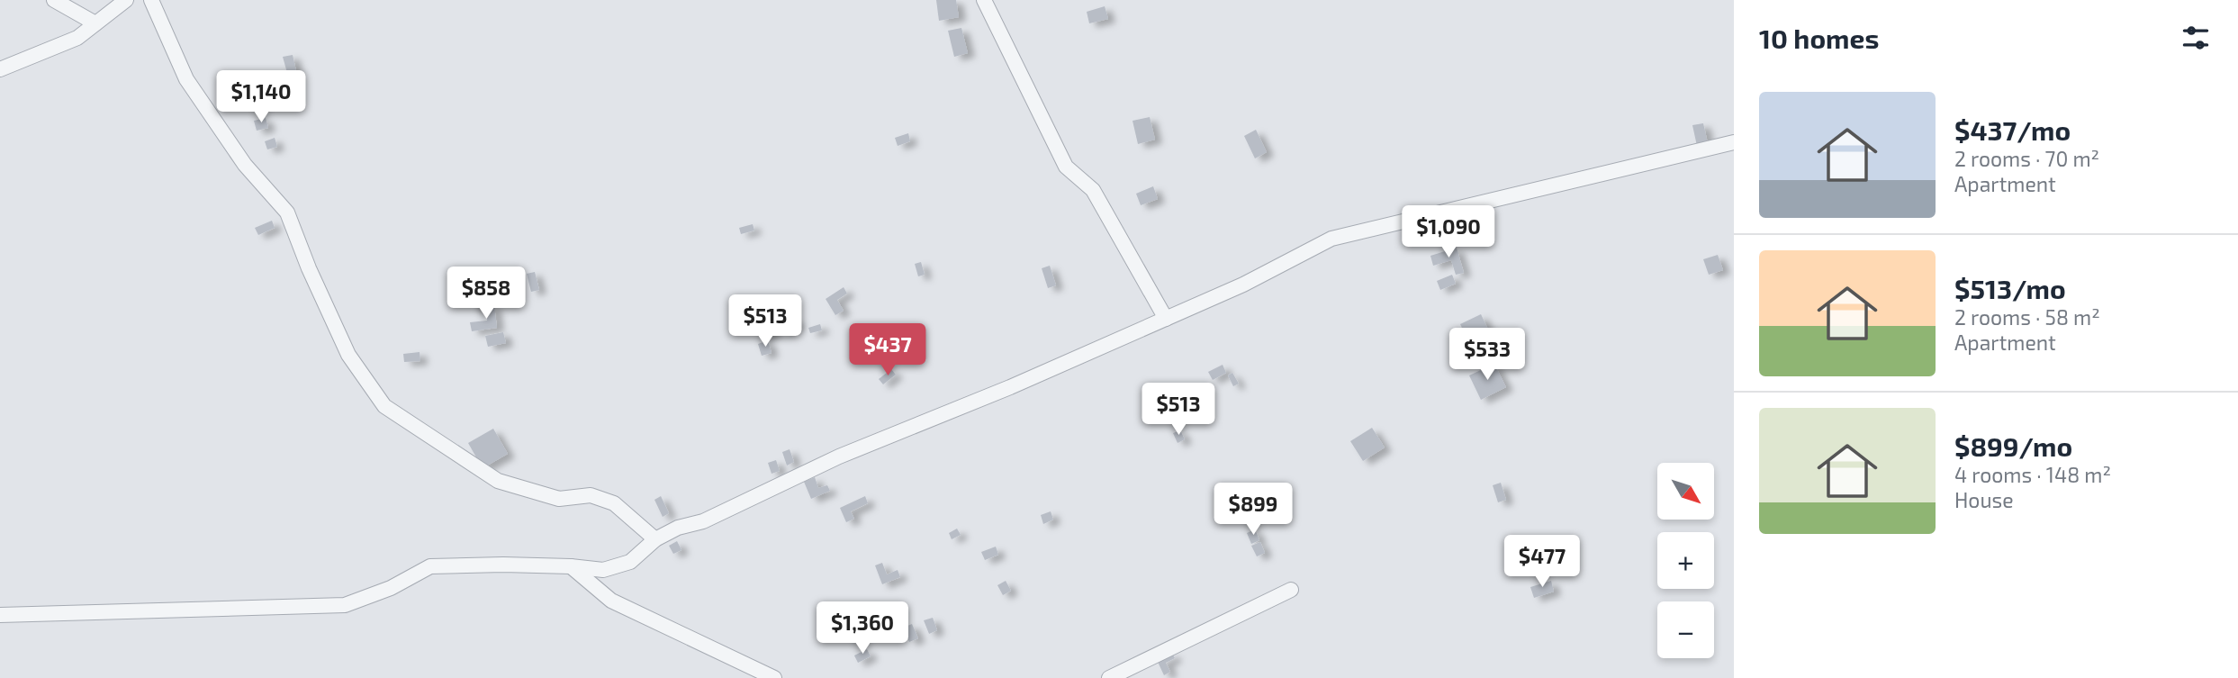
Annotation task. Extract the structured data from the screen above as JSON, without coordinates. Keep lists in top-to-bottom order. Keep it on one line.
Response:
{"north":"bottom right","page":{"heading":"10 homes","price":["$1,140","$1,090","$858","$513","$437","$533","$513","$899","$477","$1,360"],"list":[{"name":"$437/mo","note":"2 rooms · 70 m² · Apartment"},{"name":"$513/mo","note":"2 rooms · 58 m² · Apartment"},{"name":"$899/mo","note":"4 rooms · 148 m² · House"}],"map_buttons":["+","−"]}}
